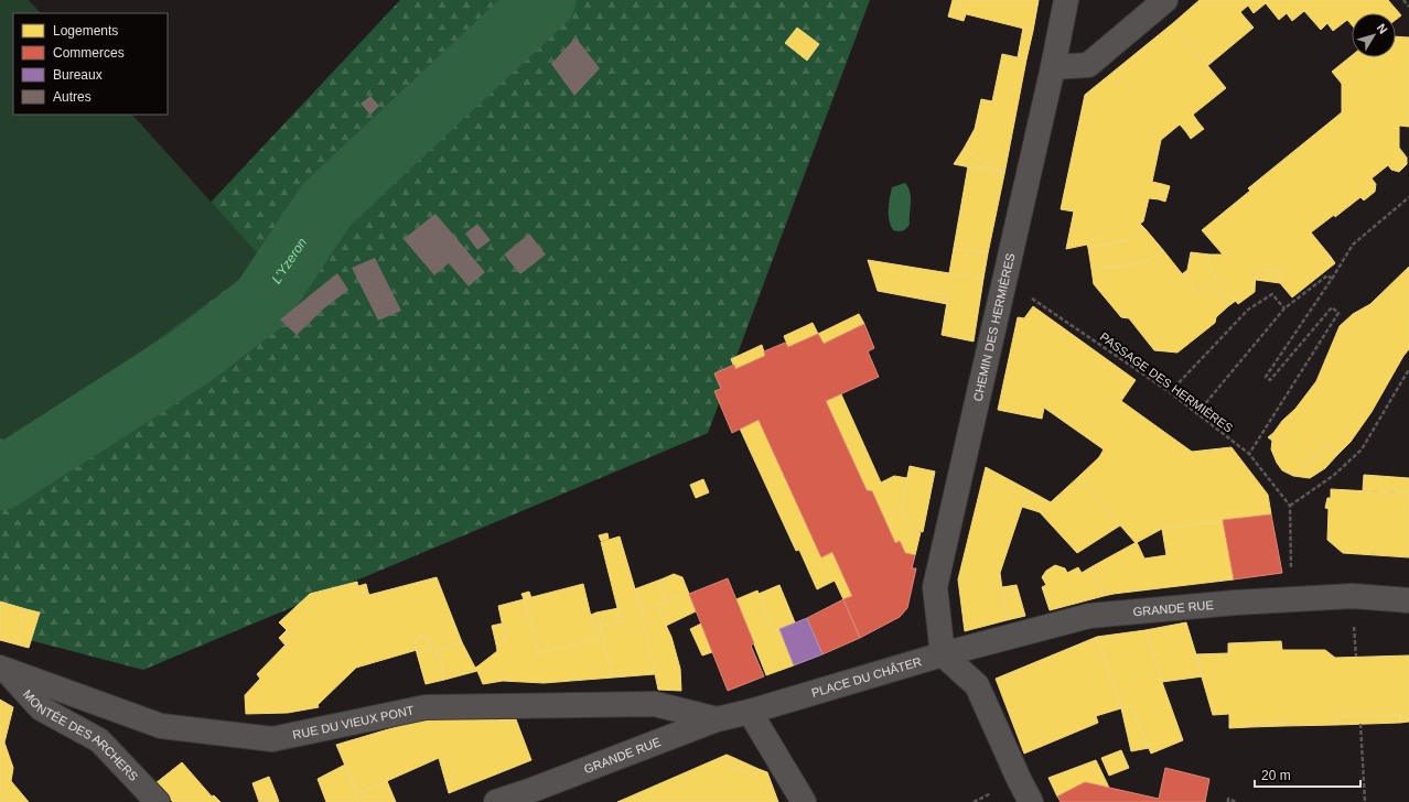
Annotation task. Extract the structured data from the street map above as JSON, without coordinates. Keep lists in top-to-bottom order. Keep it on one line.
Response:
{"streets":{"street":["CHEMIN DES HERMIÈRES","GRANDE RUE","PLACE DU CHÂTER","RUE DU VIEUX PONT","MONTÉE DES ARCHERS"],"path":["PASSAGE DES HERMIÈRES"]},"crossings":[["CHEMIN DES HERMIÈRES","PASSAGE DES HERMIÈRES"],["CHEMIN DES HERMIÈRES","GRANDE RUE"],["CHEMIN DES HERMIÈRES","PLACE DU CHÂTER"],["GRANDE RUE","PLACE DU CHÂTER"],["GRANDE RUE","RUE DU VIEUX PONT"],["RUE DU VIEUX PONT","MONTÉE DES ARCHERS"]],"water":["L'Yzeron"],"legend":["Logements","Commerces","Bureaux","Autres"],"scale_bar":"20 m","north":"top right"}
